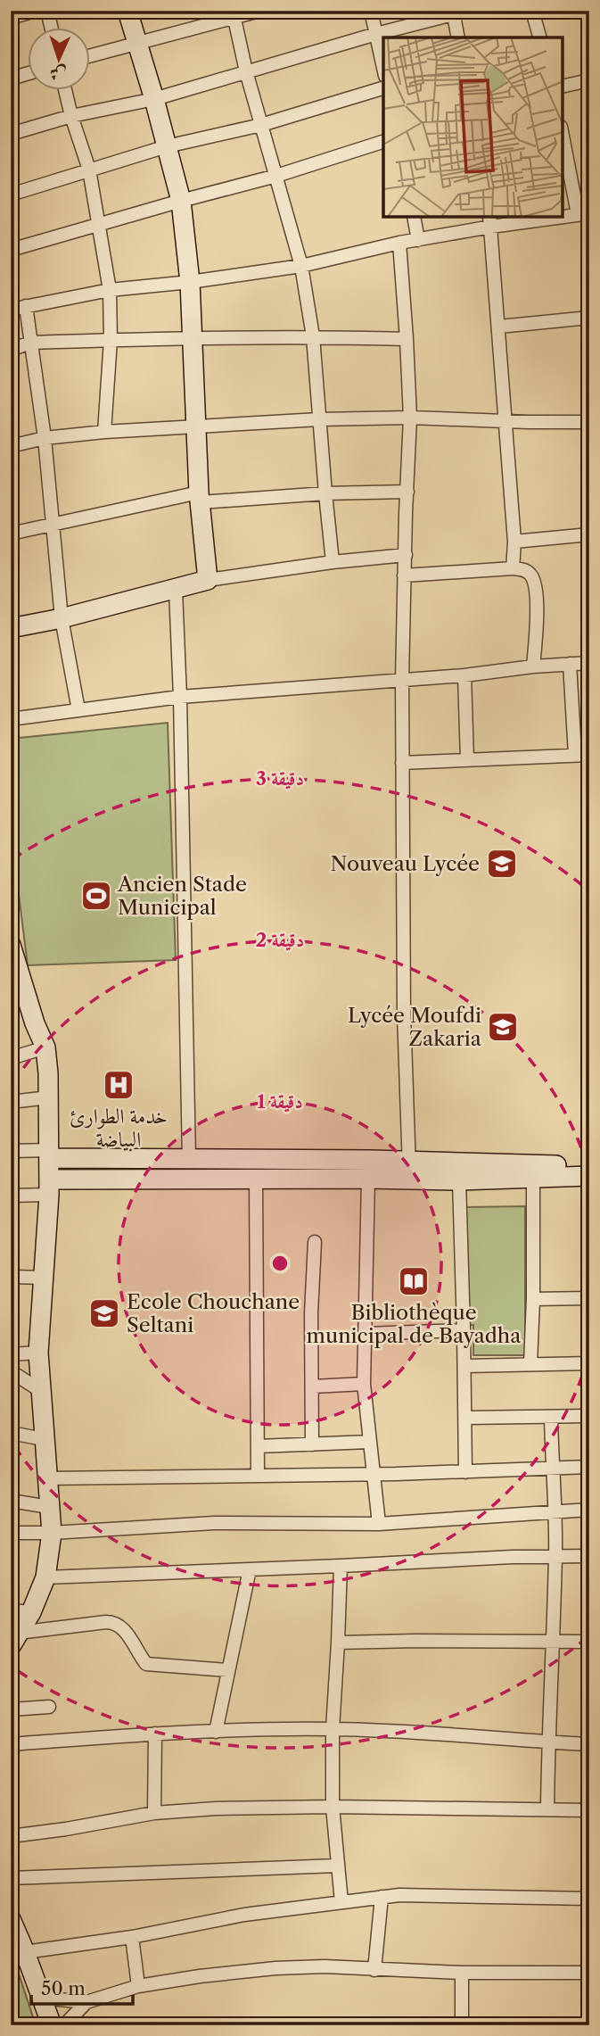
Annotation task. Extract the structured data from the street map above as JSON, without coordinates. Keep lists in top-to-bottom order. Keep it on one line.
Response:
{"places":{"school or university":["Nouveau Lycée","Lycée Moufdi Zakaria","Ecole Chouchane Seltani"],"sports":["Ancien Stade Municipal"],"hospital":["خدمة الطوارئ البياضة"],"library":["Bibliothèque municipal de Bayadha"]},"scale_bar":"50 m","north":"bottom","rings":["3 دقيقة","2 دقيقة","1 دقيقة"]}
